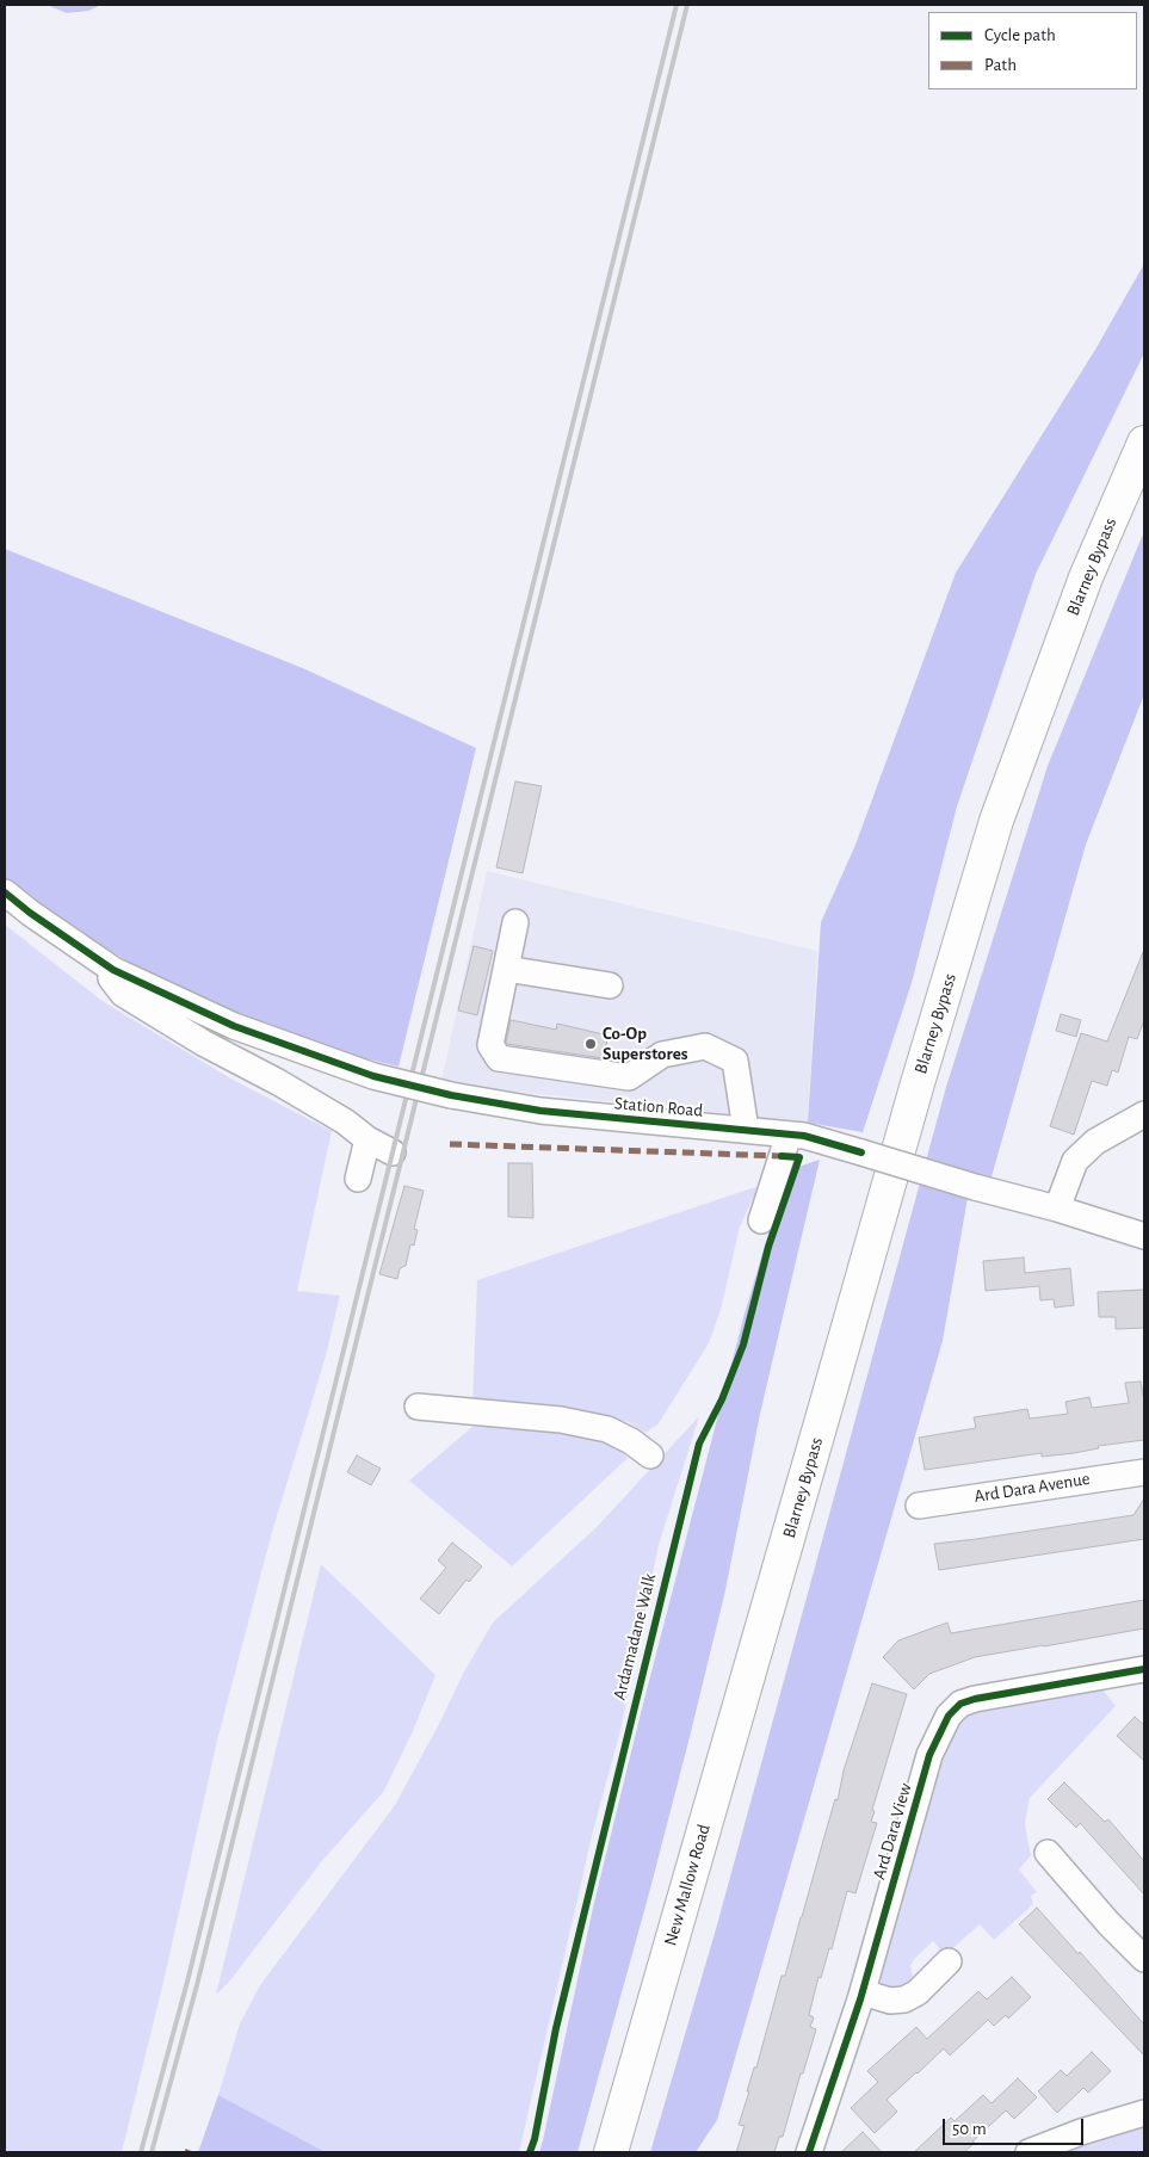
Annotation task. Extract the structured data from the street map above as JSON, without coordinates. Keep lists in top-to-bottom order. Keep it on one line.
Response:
{"streets":{"highway":["Blarney Bypass","New Mallow Road"],"street":["Station Road","Ard Dara Avenue","Ard Dara View"],"cycle path":["Ardamadane Walk"]},"crossings":[["Blarney Bypass","New Mallow Road"]],"places":["Co-Op Superstores"],"legend":["Cycle path","Path"],"scale_bar":"50 m"}
